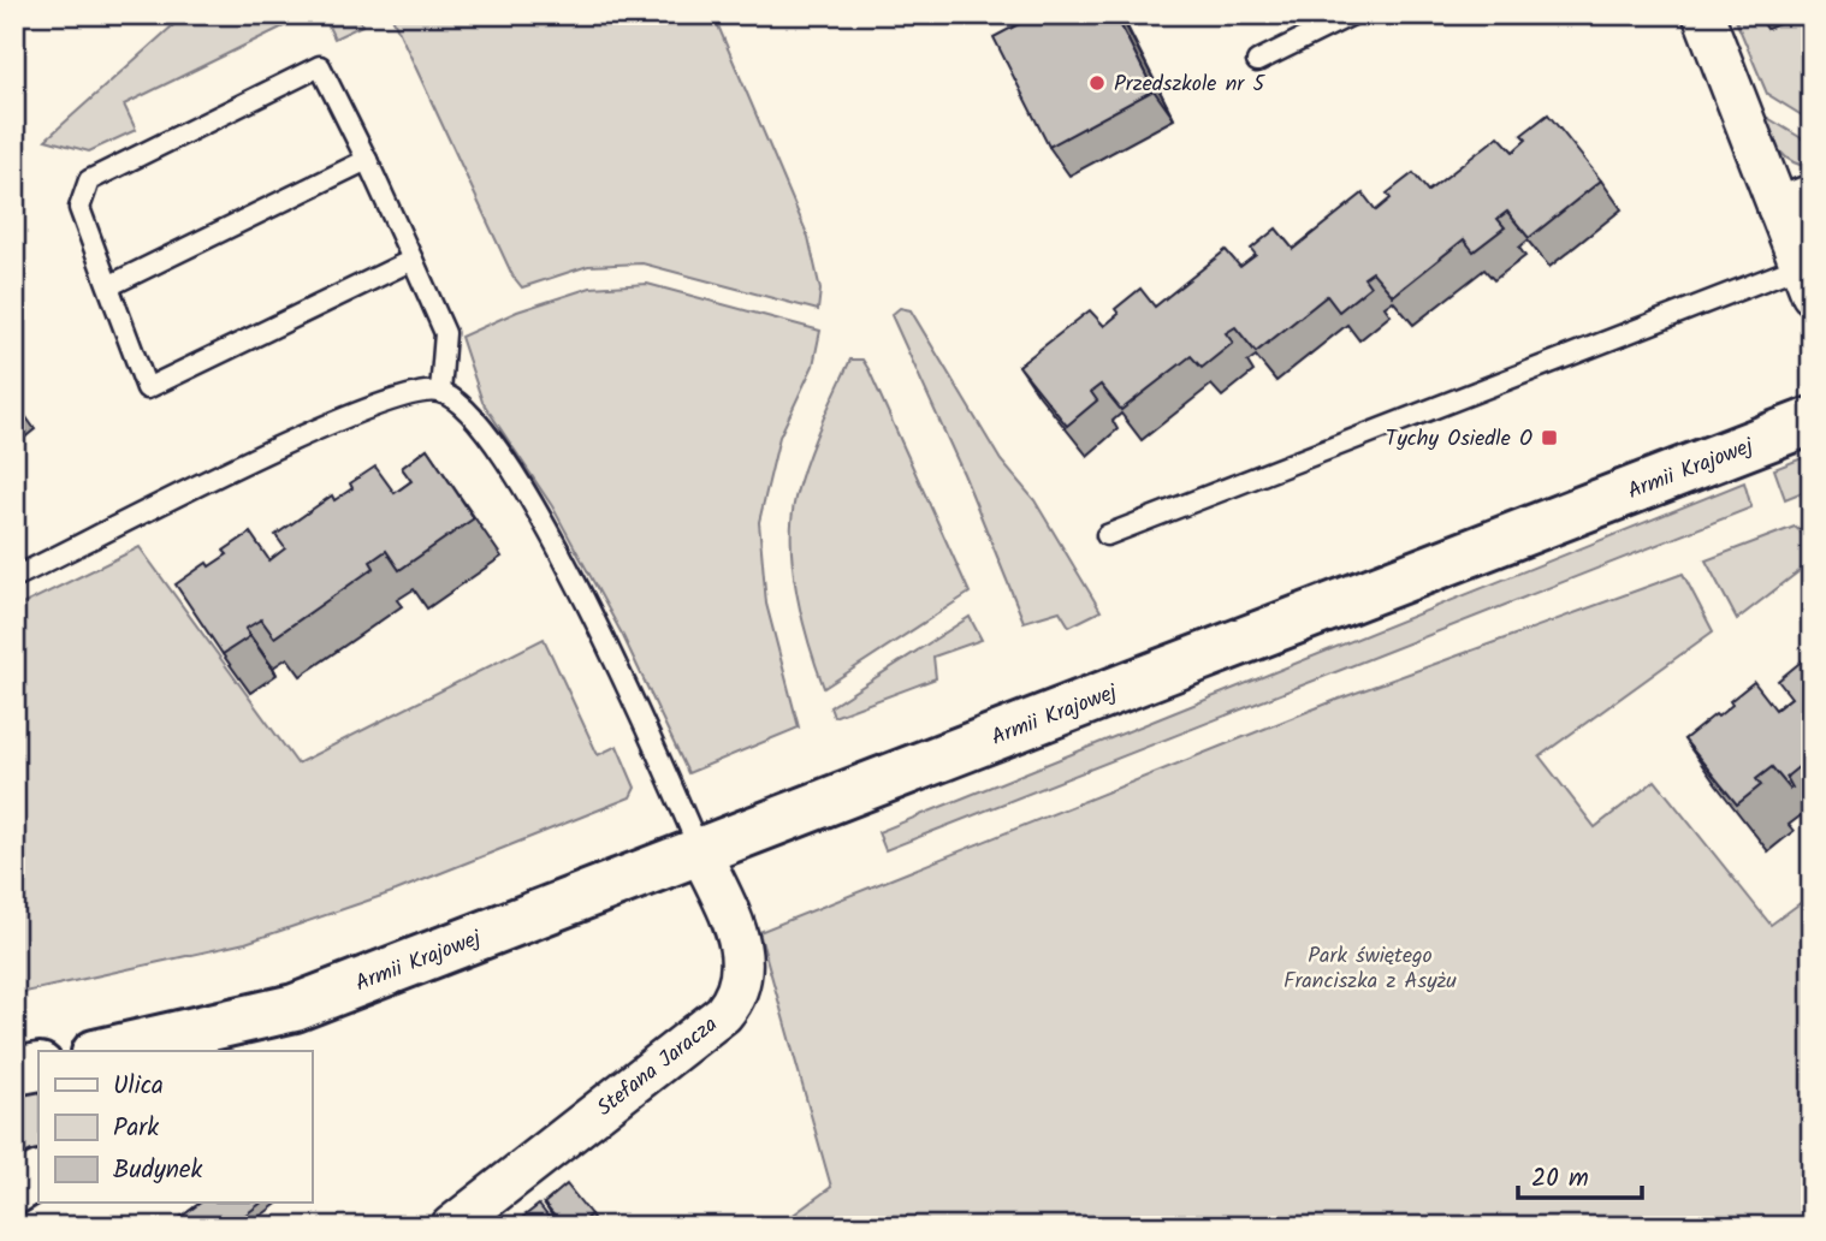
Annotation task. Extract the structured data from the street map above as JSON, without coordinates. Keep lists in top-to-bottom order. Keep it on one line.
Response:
{"streets":{"street":["Armii Krajowej","Stefana Jaracza"]},"crossings":[["Armii Krajowej","Stefana Jaracza"]],"parks":["Park świętego Franciszka z Asyżu"],"places":{"other":["Przedszkole nr 5"],"transit":["Tychy Osiedle O"]},"legend":["Ulica","Park","Budynek"],"scale_bar":"20 m"}
